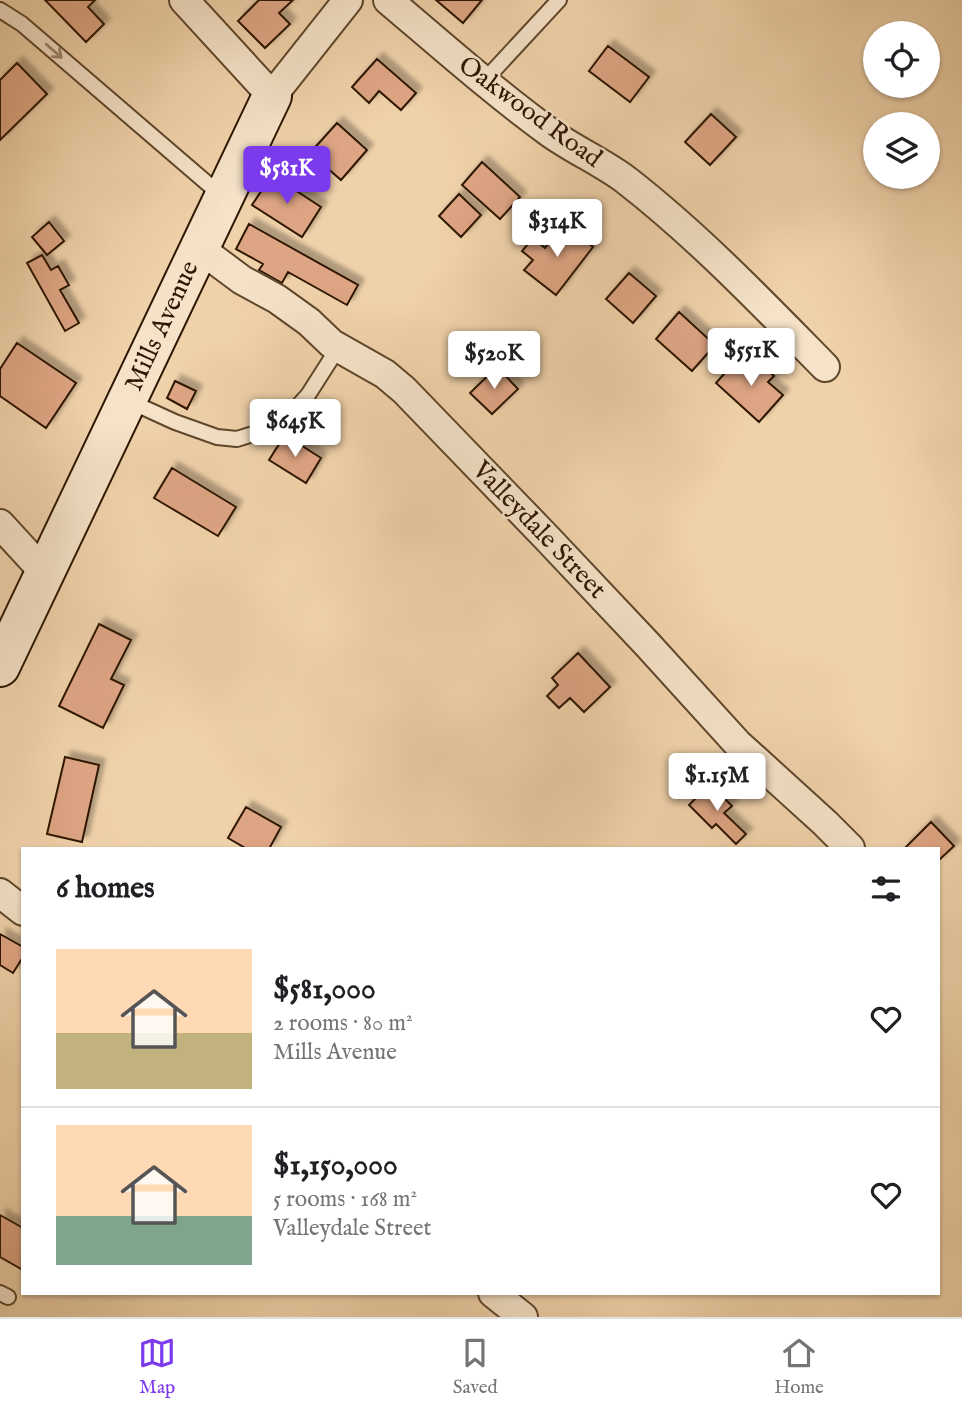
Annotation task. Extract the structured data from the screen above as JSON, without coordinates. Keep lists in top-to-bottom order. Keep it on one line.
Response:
{"streets":{"street":["Oakwood Road","Mills Avenue","Valleydale Street"]},"crossings":[["Mills Avenue","Valleydale Street"]],"page":{"price":["$581K","$314K","$551K","$520K","$645K","$1.15M"],"heading":"6 homes","list":[{"name":"$581,000","note":"2 rooms · 80 m² · Mills Avenue"},{"name":"$1,150,000","note":"5 rooms · 168 m² · Valleydale Street"}],"tabs":["Map","Saved","Home"]}}
